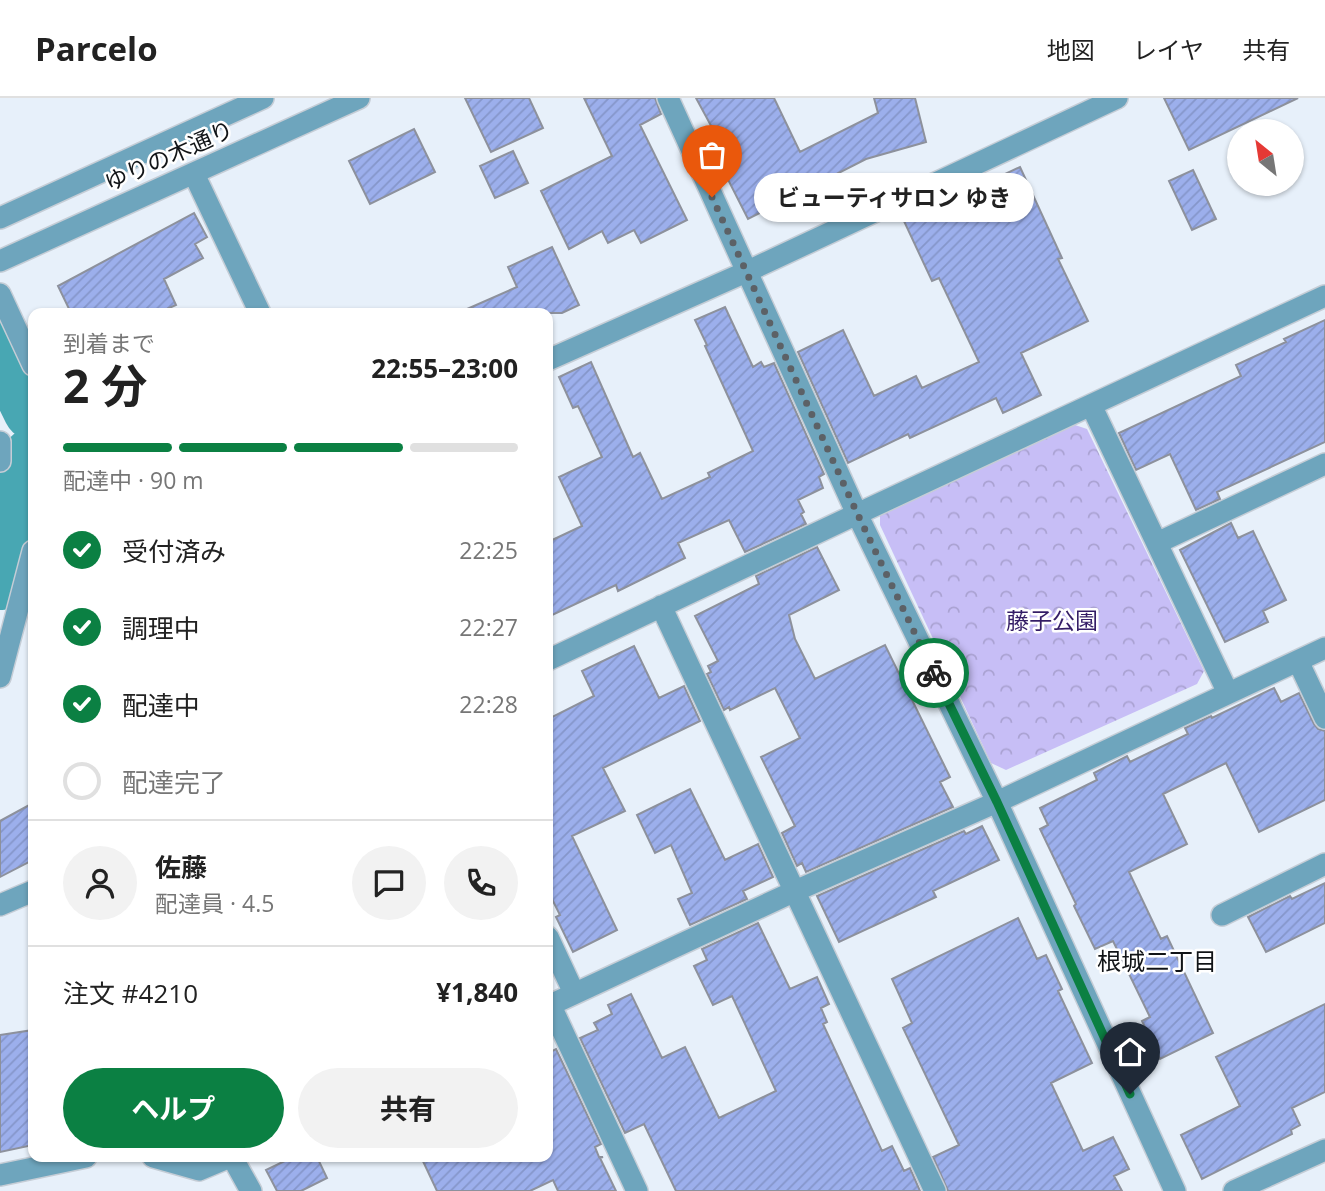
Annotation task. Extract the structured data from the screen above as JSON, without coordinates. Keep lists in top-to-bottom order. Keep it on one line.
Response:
{"streets":{"street":["ゆりの木通り"]},"districts":["根城二丁目"],"parks":["藤子公園"],"places":["ビューティサロン ゆき"],"north":"top left","page":{"header":"Parcelo","nav":["地図","レイヤ","共有"],"bubble":"ビューティサロン ゆき","heading":["2 分","到着まで","22:55–23:00"],"panel":["佐藤","配達員 · 4.5","注文 #4210","¥1,840"],"bar":"配達中 · 90 m","list":[["受付済み","22:25"],["調理中","22:27"],["配達中","22:28"],"配達完了"],"buttons":["ヘルプ","共有"]}}
